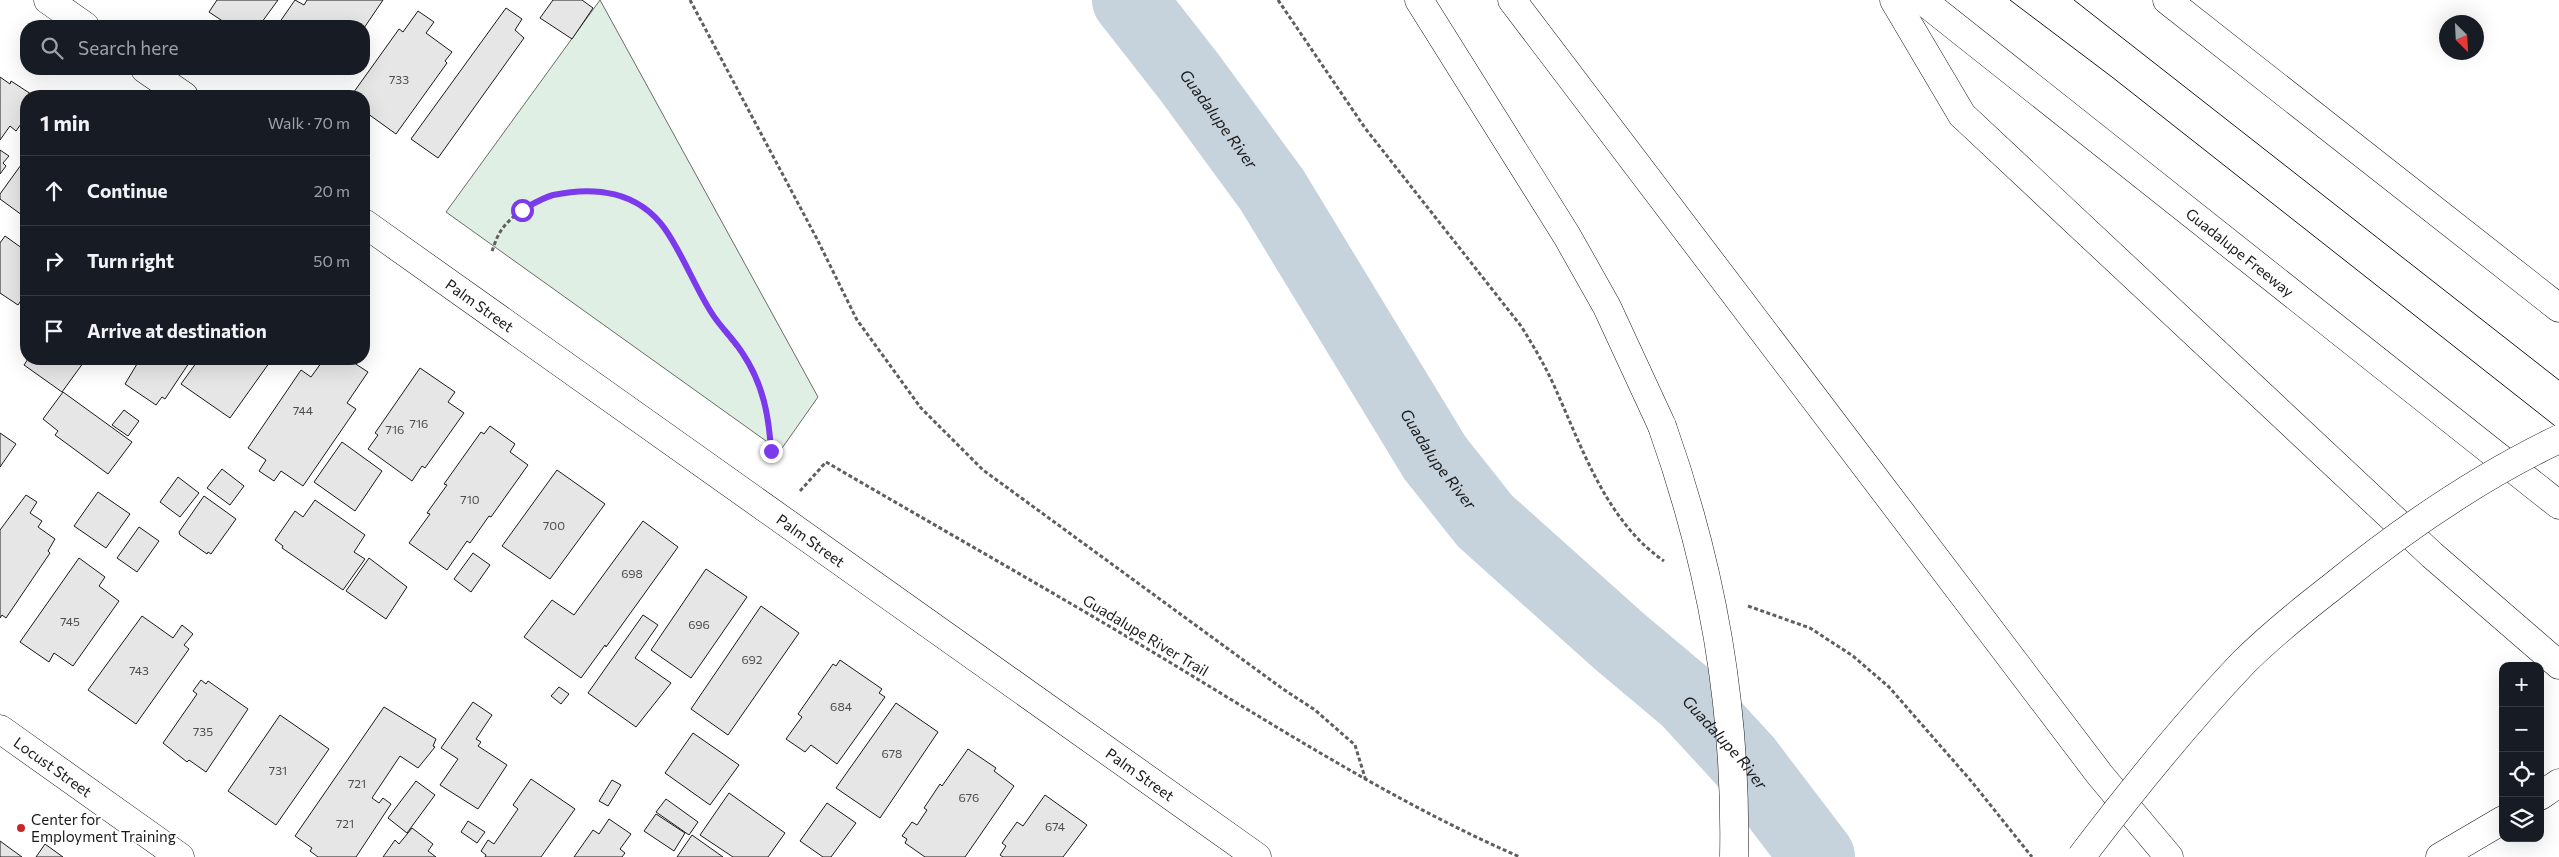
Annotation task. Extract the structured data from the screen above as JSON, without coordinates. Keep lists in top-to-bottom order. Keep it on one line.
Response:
{"streets":{"main road":["Guadalupe Freeway","Palm Street","Locust Street"],"path":["Guadalupe River Trail"]},"crossings":[["Palm Street","Guadalupe River Trail"]],"water":["Guadalupe River"],"places":["Center for Employment Training"],"house_numbers":["733","744","716","716","710","700","698","745","696","692","743","684","735","678","731","721","676","721","674"],"north":"bottom right","page":{"search":"Search here","heading":["1 min","Walk · 70 m"],"list":[["Continue","20 m"],["Turn right","50 m"],"Arrive at destination"],"map_buttons":["+","−"]}}
